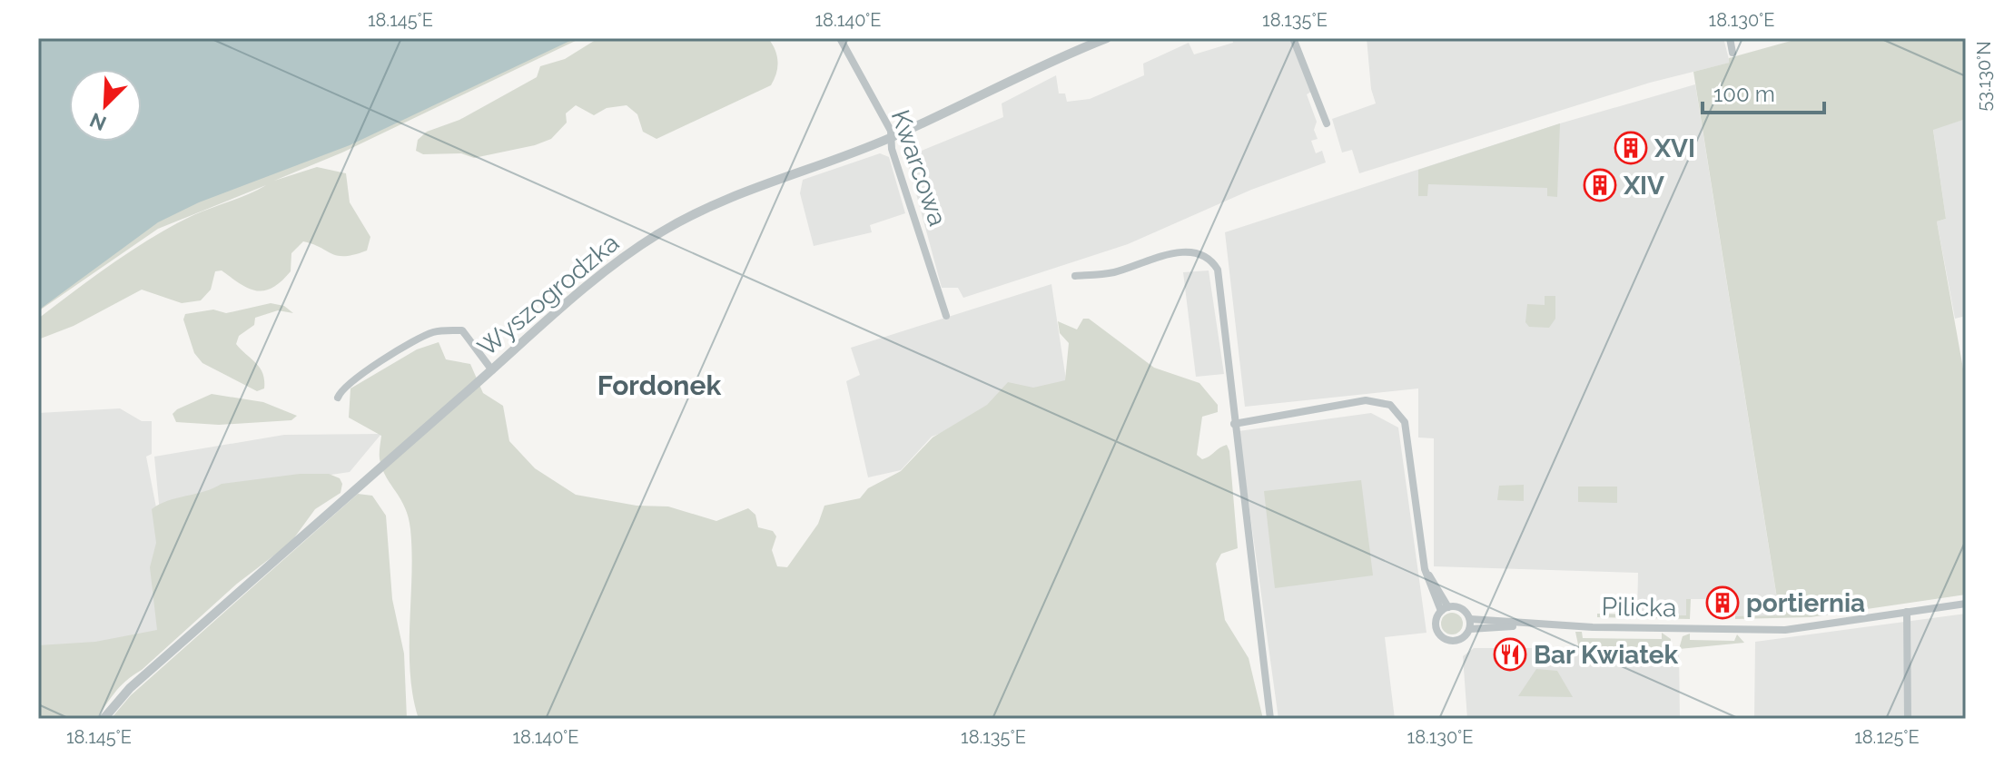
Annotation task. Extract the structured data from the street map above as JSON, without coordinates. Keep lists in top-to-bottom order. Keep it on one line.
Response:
{"streets":{"street":["Kwarcowa","Wyszogrodzka","Pilicka"]},"crossings":[["Kwarcowa","Wyszogrodzka"]],"districts":["Fordonek"],"places":{"building":["XVI","XIV","portiernia"],"restaurant":["Bar Kwiatek"]},"scale_bar":"100 m","north":"bottom left","coordinates":["18.145°E","18.140°E","18.135°E","18.130°E","53.130°N","18.125°E"]}
